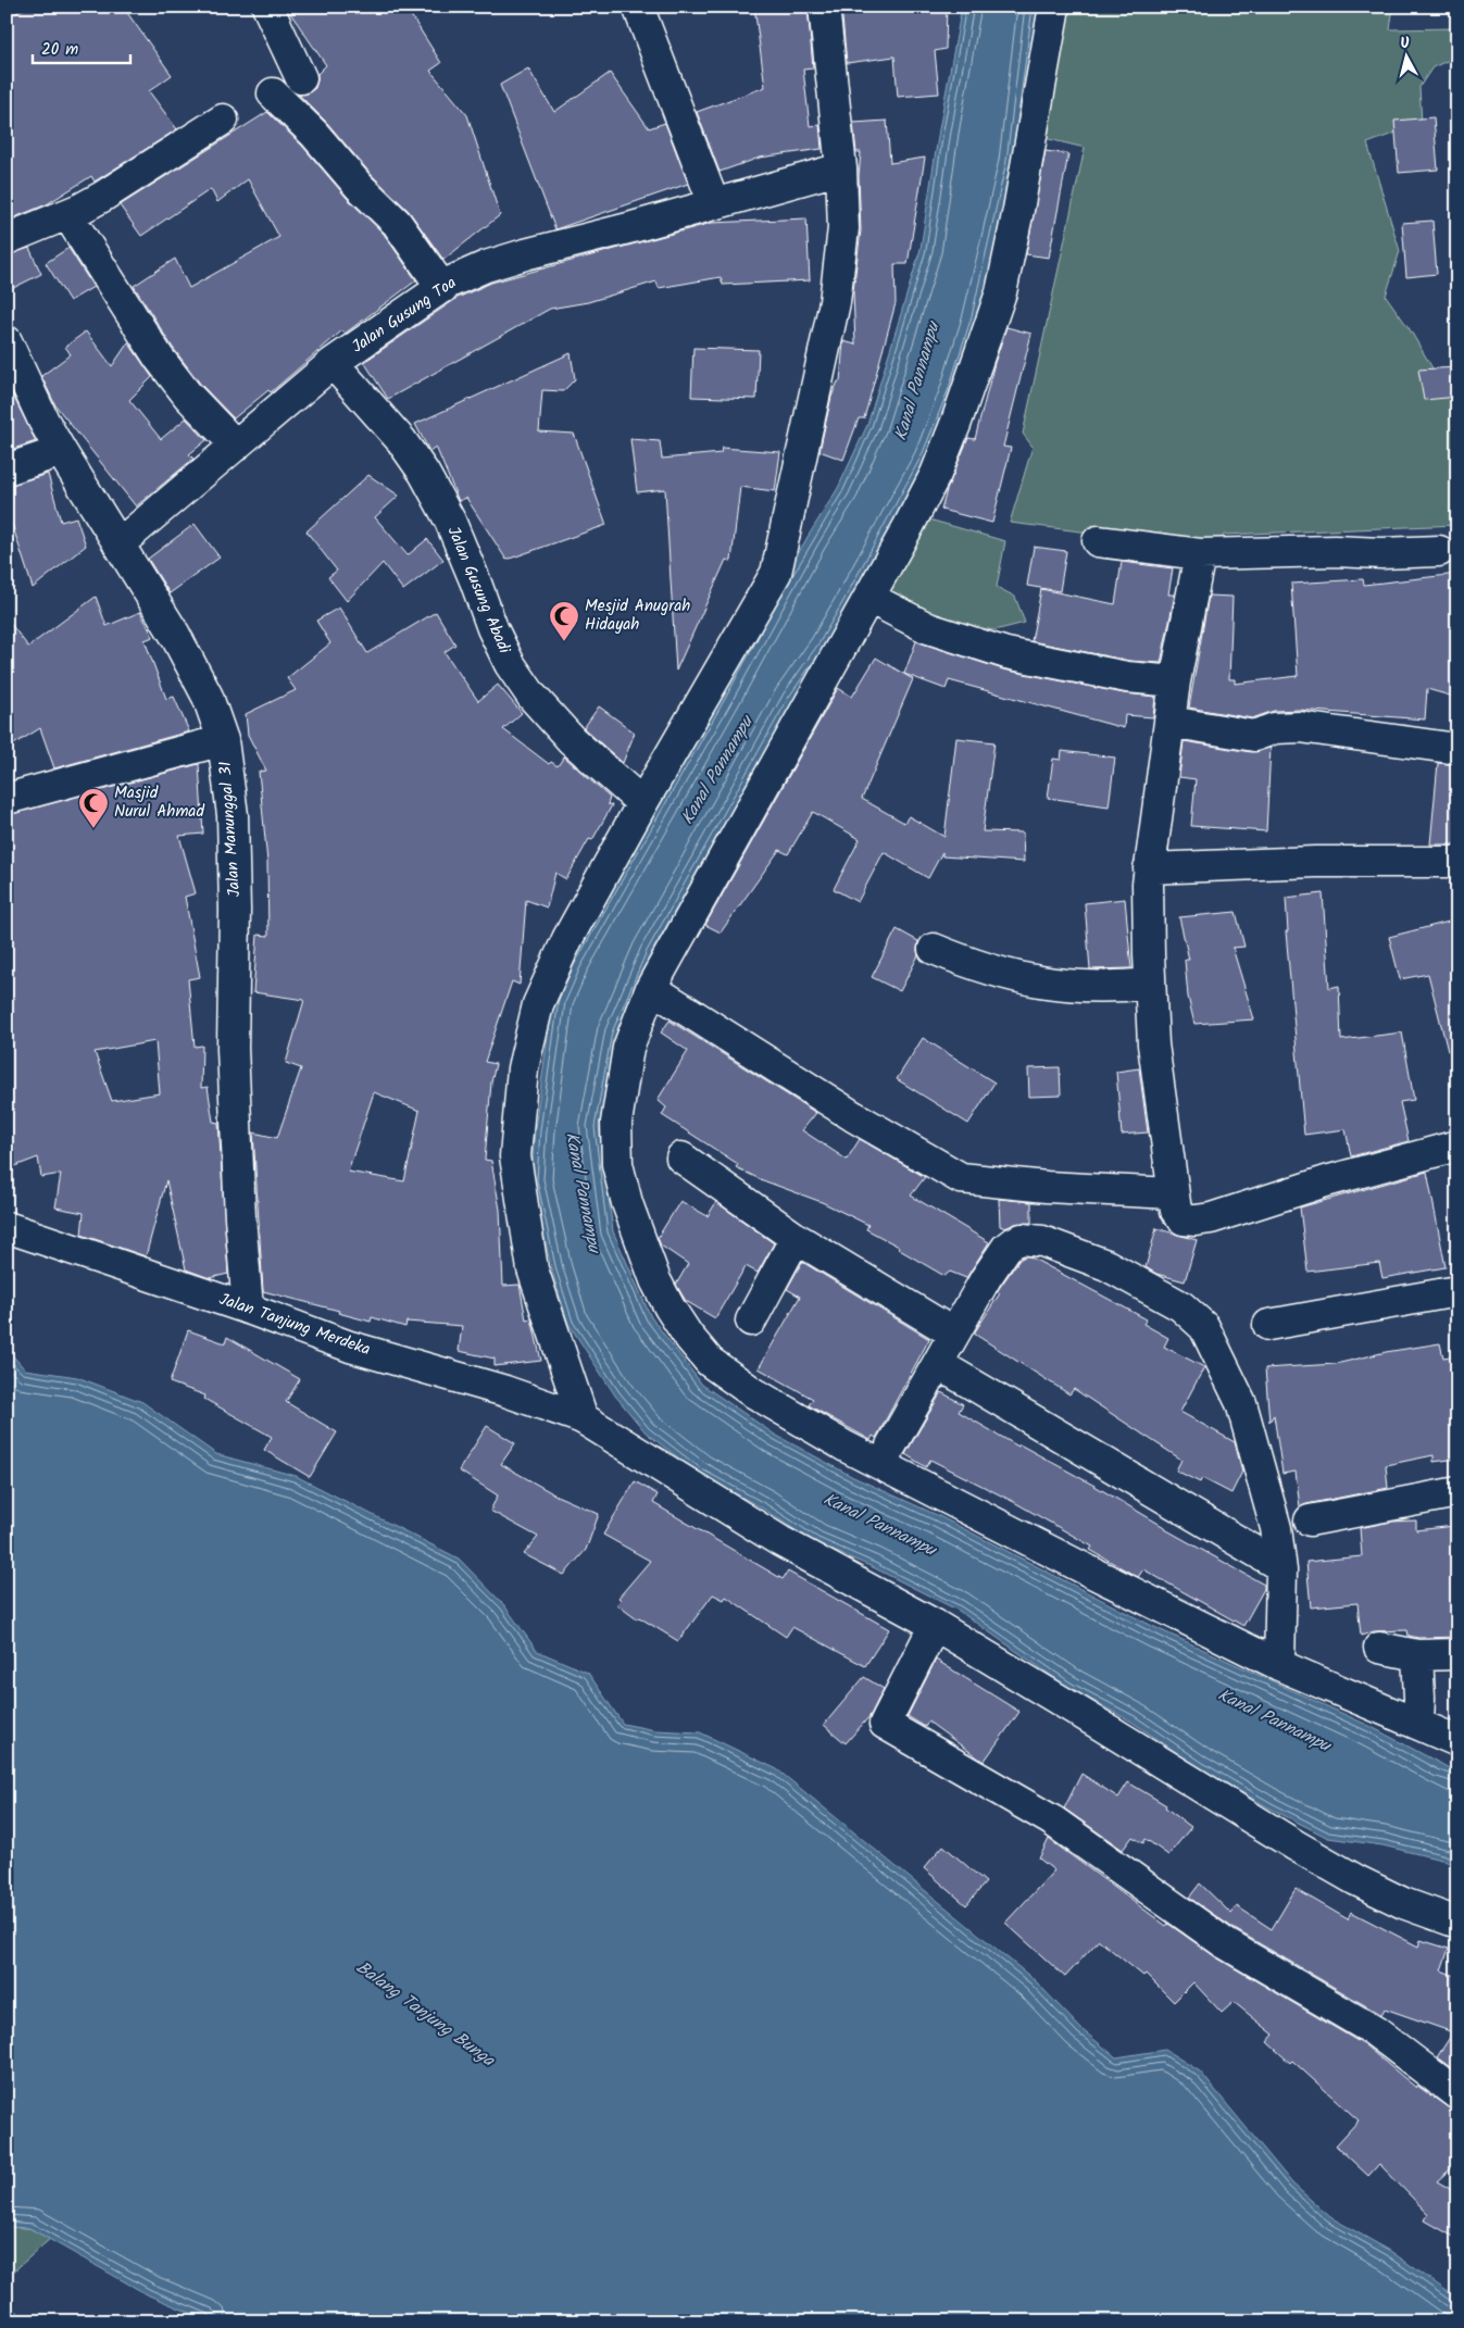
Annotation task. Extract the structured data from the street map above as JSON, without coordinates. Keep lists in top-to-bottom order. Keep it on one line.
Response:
{"streets":{"street":["Jalan Gusung Toa","Jalan Gusung Abadi","Jalan Manunggal 31","Jalan Tanjung Merdeka"]},"crossings":[["Jalan Gusung Toa","Jalan Gusung Abadi"],["Jalan Gusung Toa","Jalan Manunggal 31"],["Jalan Manunggal 31","Jalan Tanjung Merdeka"]],"water":["Kanal Pannampu","Balang Tanjung Bunga"],"places":{"mosque":["Mesjid Anugrah Hidayah","Masjid Nurul Ahmad"]},"scale_bar":"20 m","north":"top"}
